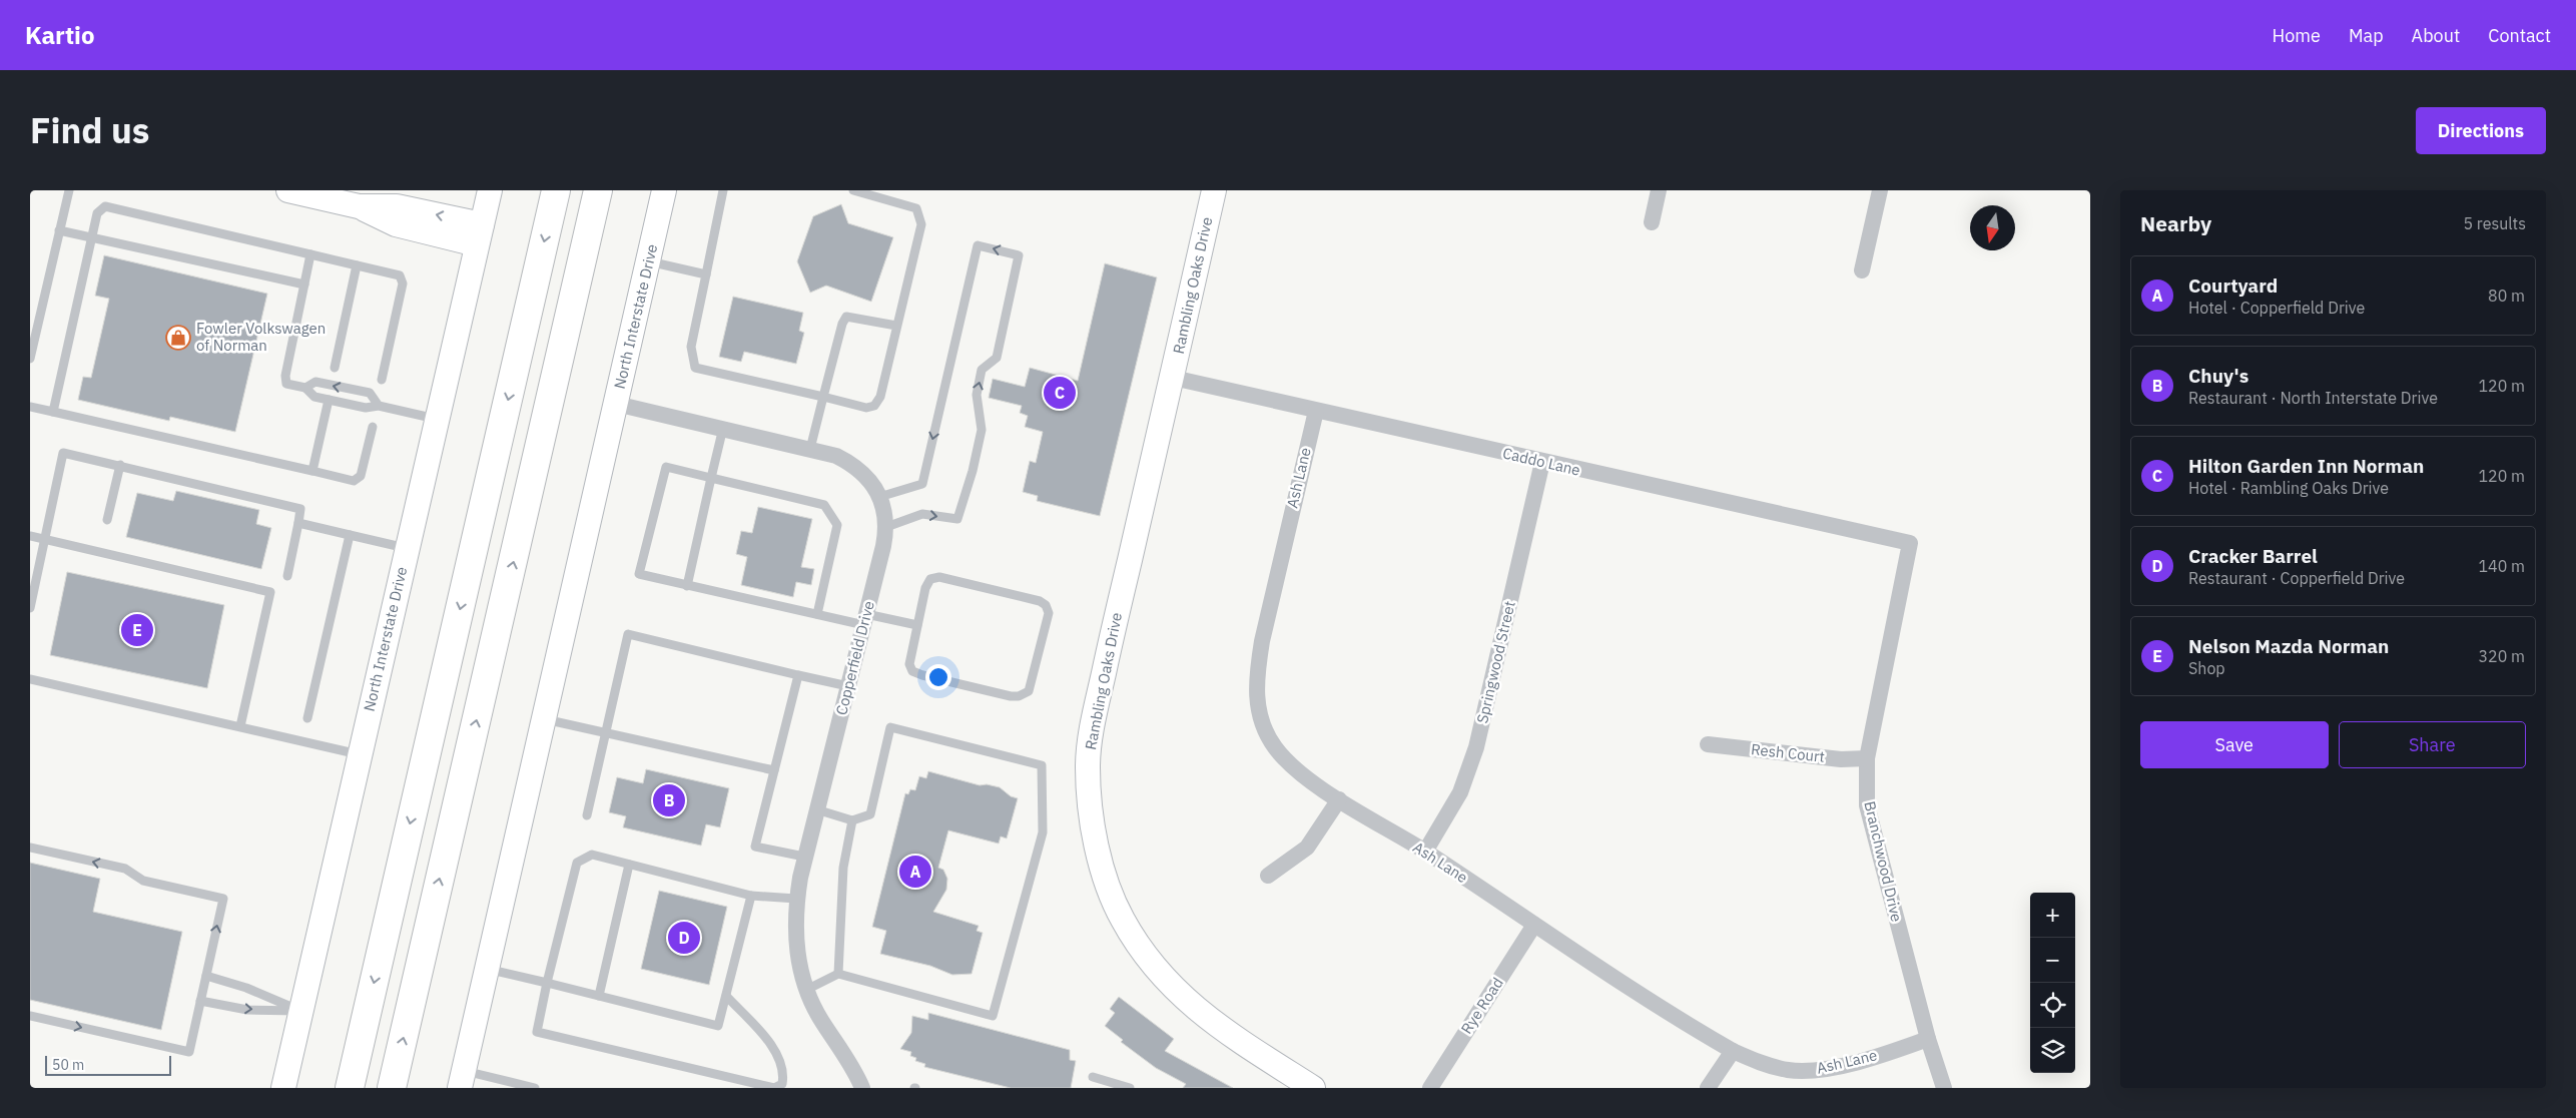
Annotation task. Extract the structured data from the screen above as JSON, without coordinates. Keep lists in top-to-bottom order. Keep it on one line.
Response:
{"streets":{"main road":["Rambling Oaks Drive","North Interstate Drive"],"street":["Caddo Lane","Ash Lane","Copperfield Drive","Springwood Street","Resh Court","Branchwood Drive","Rye Road"]},"crossings":[["Rambling Oaks Drive","Caddo Lane"],["North Interstate Drive","Copperfield Drive"],["Caddo Lane","Ash Lane"],["Caddo Lane","Springwood Street"],["Caddo Lane","Branchwood Drive"],["Ash Lane","Springwood Street"],["Ash Lane","Branchwood Drive"],["Ash Lane","Rye Road"],["Resh Court","Branchwood Drive"]],"places":{"shop":["Fowler Volkswagen of Norman"]},"scale_bar":"50 m","north":"bottom","page":{"header":"Kartio","nav":["Home","Map","About","Contact"],"title":"Find us","buttons":["Directions",["Save","Share"]],"heading":["Nearby","5 results"],"list":[{"mark":"A","name":"Courtyard","note":"Hotel · Copperfield Drive","value":"80 m"},{"mark":"B","name":"Chuy's","note":"Restaurant · North Interstate Drive","value":"120 m"},{"mark":"C","name":"Hilton Garden Inn Norman","note":"Hotel · Rambling Oaks Drive","value":"120 m"},{"mark":"D","name":"Cracker Barrel","note":"Restaurant · Copperfield Drive","value":"140 m"},{"mark":"E","name":"Nelson Mazda Norman","note":"Shop","value":"320 m"}],"pins":["C","E","B","A","D"],"map_buttons":["+","−"],"scale":"50 m"}}
